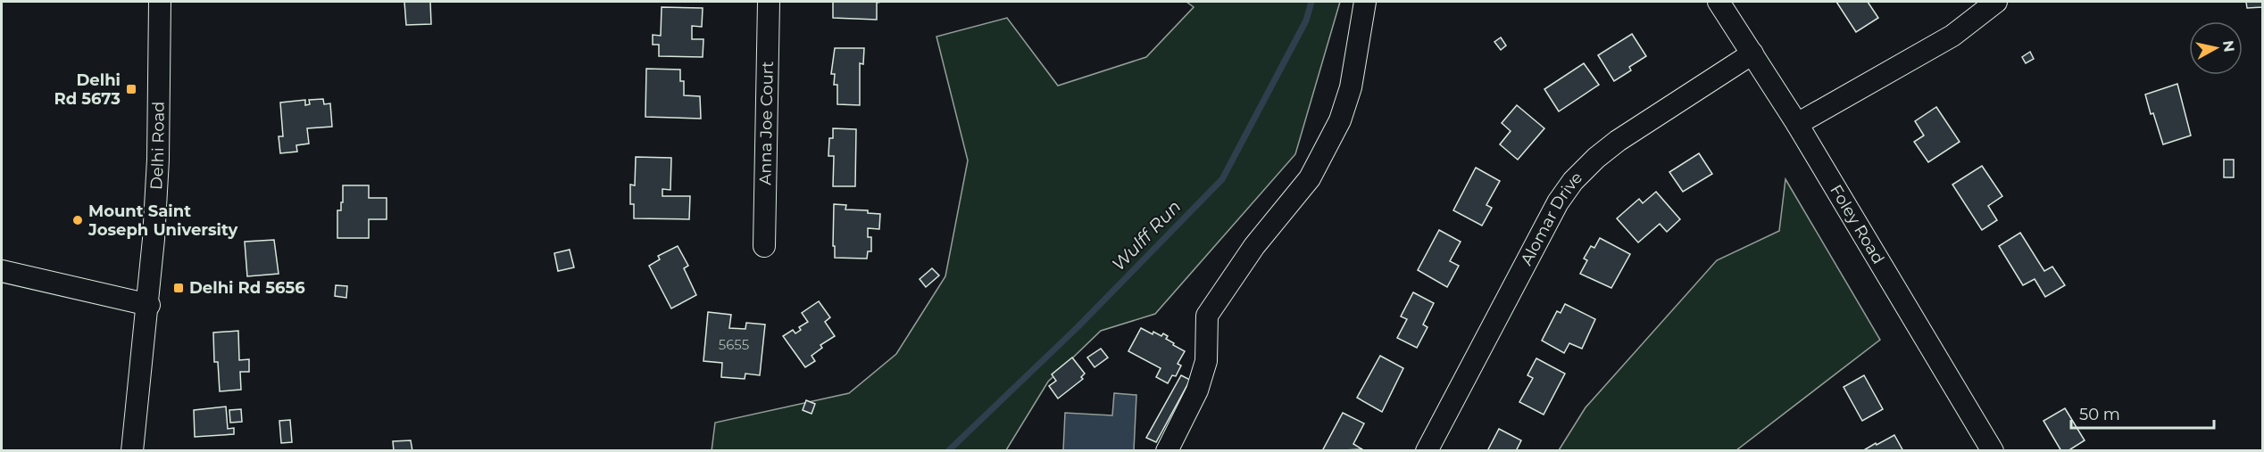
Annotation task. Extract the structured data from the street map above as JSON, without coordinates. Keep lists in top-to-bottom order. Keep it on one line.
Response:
{"streets":{"street":["Anna Joe Court","Delhi Road","Alomar Drive","Foley Road"]},"crossings":[["Alomar Drive","Foley Road"]],"water":["Wulff Run"],"places":{"transit":["Delhi Rd 5673","Delhi Rd 5656"],"other":["Mount Saint Joseph University"]},"house_numbers":["5655"],"scale_bar":"50 m","north":"right"}
